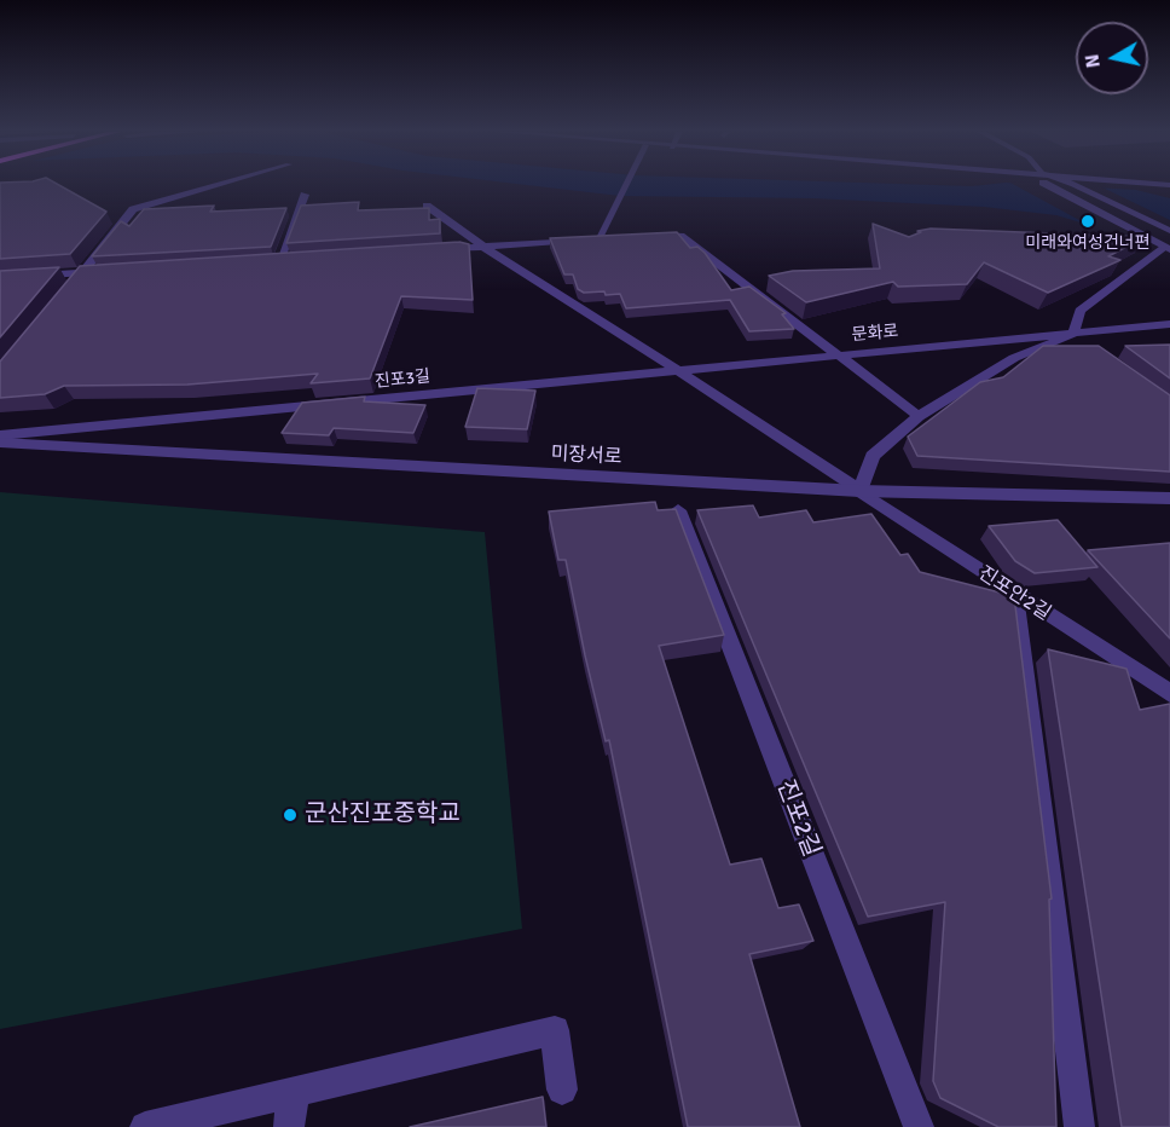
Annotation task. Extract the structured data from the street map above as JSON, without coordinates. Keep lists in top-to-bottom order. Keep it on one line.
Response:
{"streets":{"street":["문화로","진포3길","미장서로","진포안2길","진포2길"]},"crossings":[["문화로","진포3길"],["문화로","진포안2길"],["진포3길","진포안2길"],["미장서로","진포안2길"]],"places":["미래와여성건너편","군산진포중학교"],"north":"left"}
